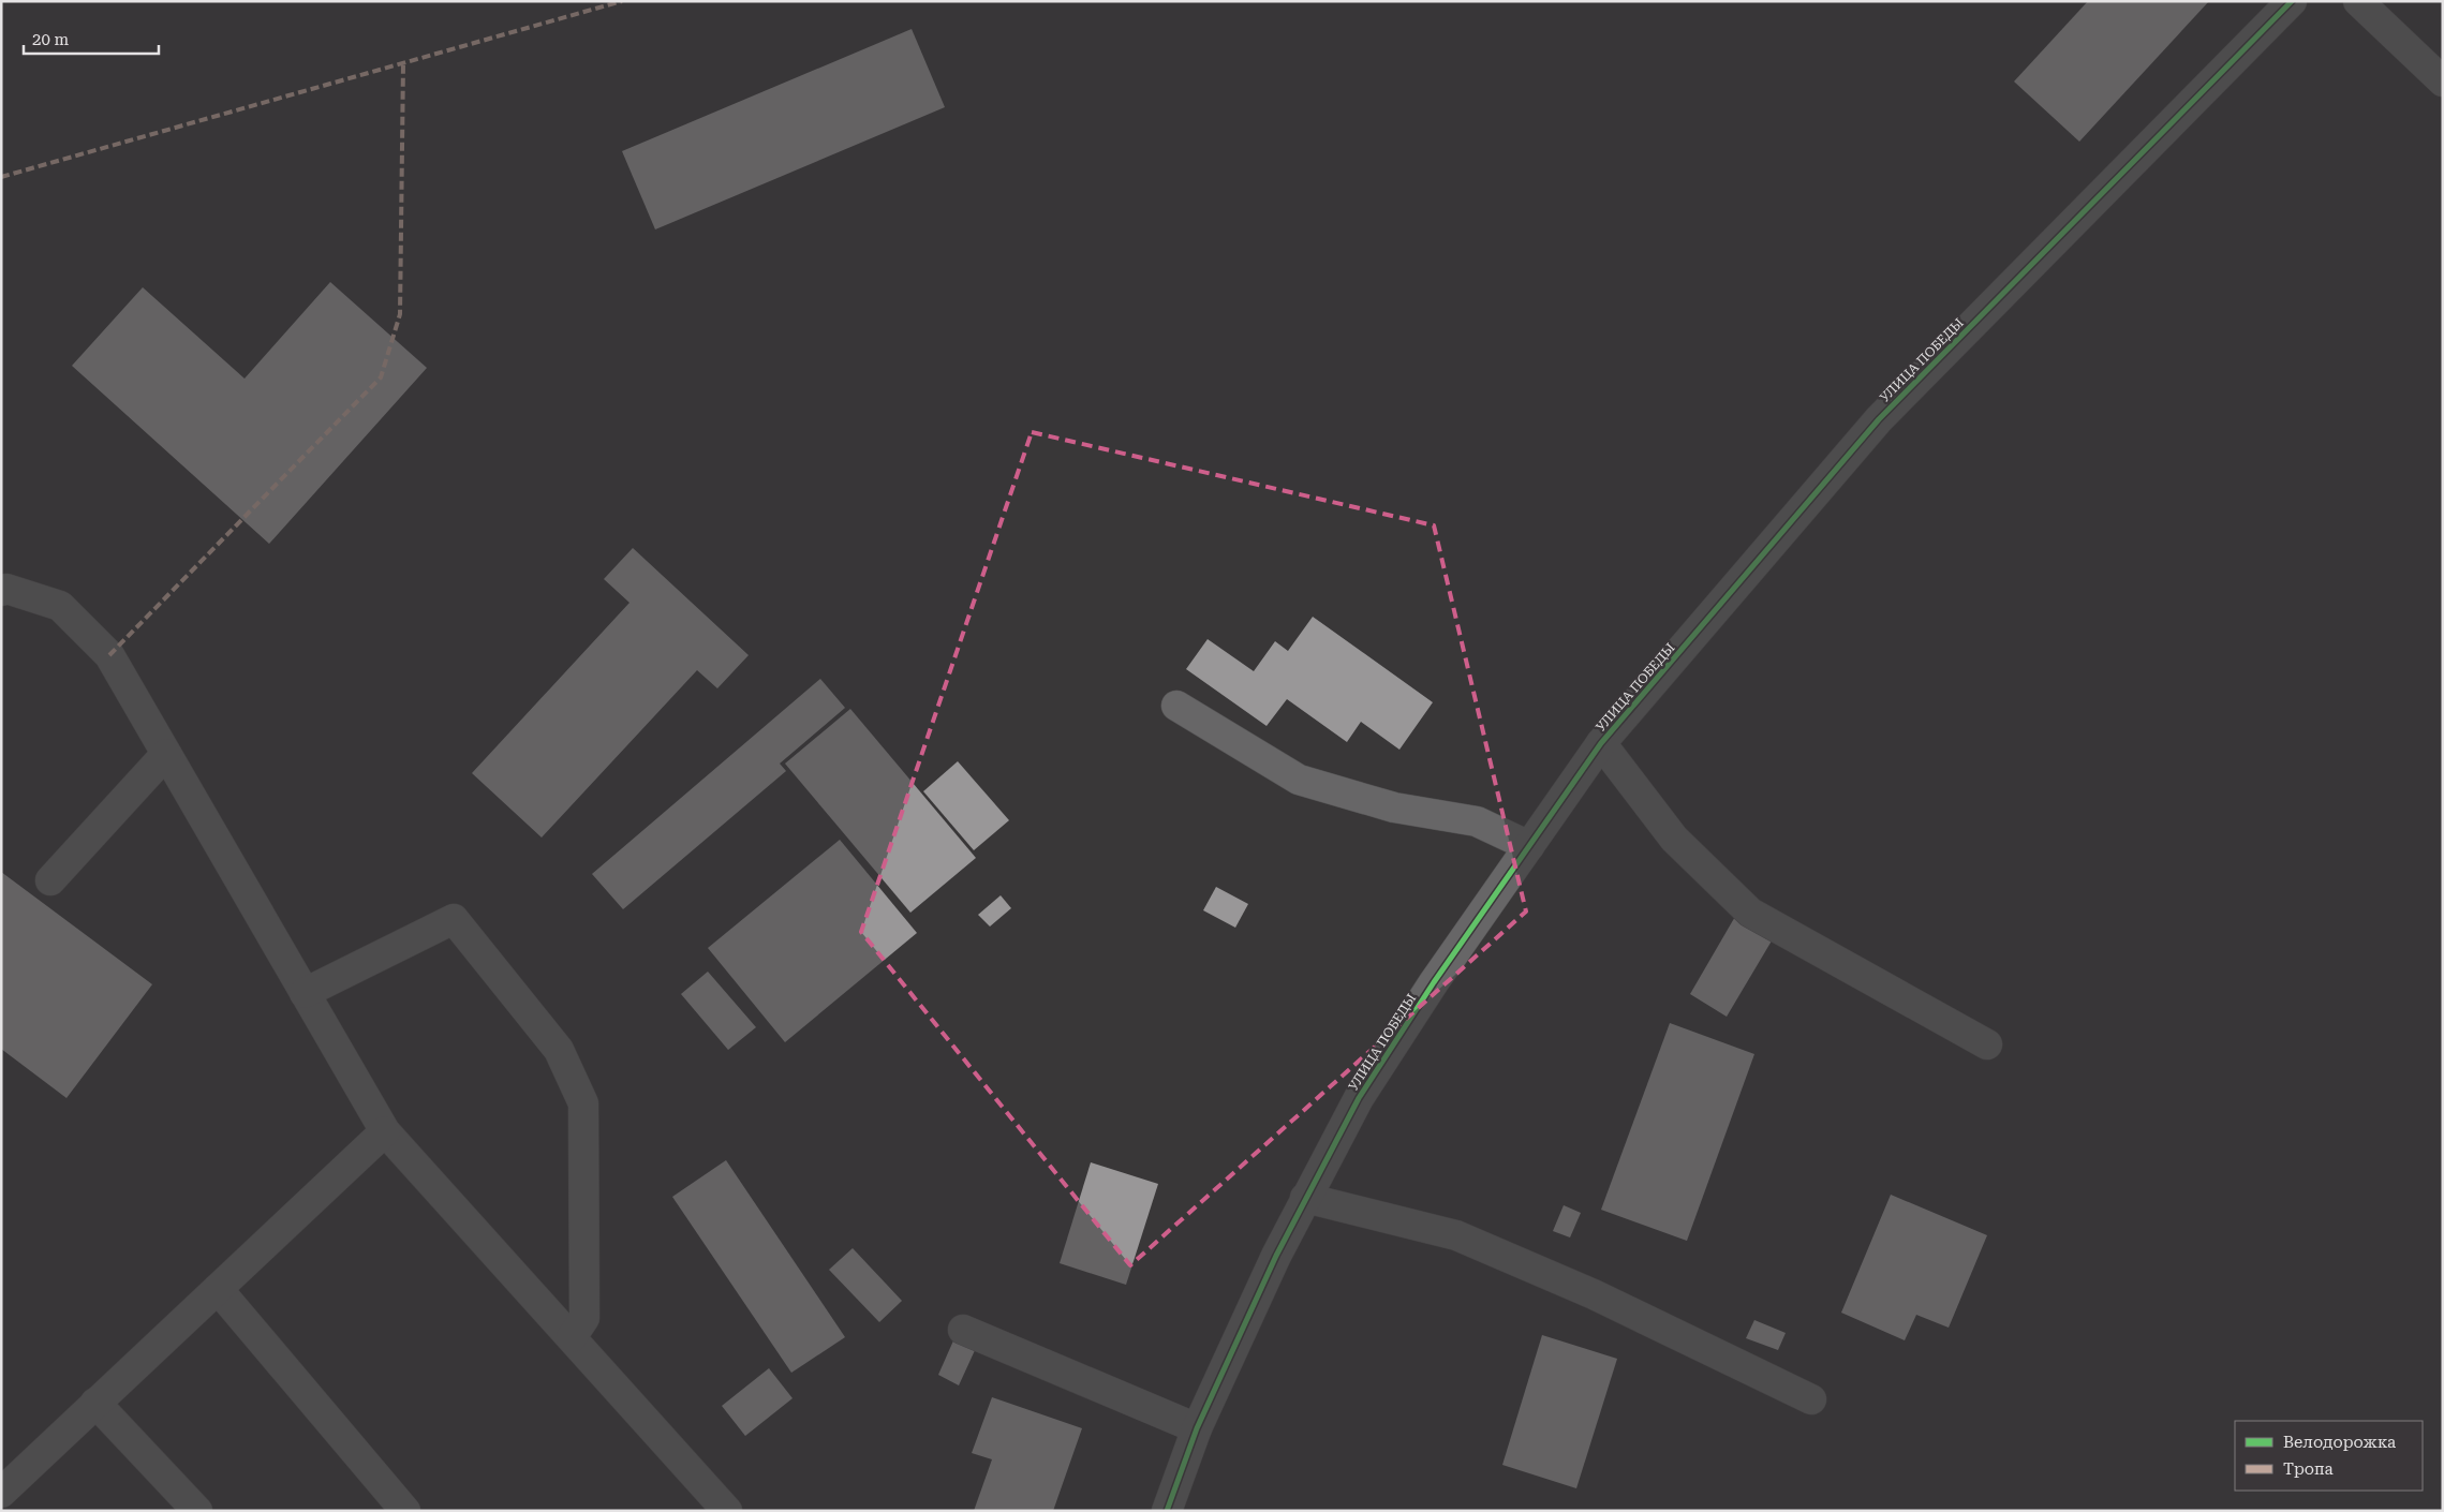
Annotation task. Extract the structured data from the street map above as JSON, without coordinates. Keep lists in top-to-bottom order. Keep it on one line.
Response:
{"streets":{"street":["УЛИЦА ПОБЕДЫ"]},"legend":["Велодорожка","Тропа"],"scale_bar":"20 m"}
